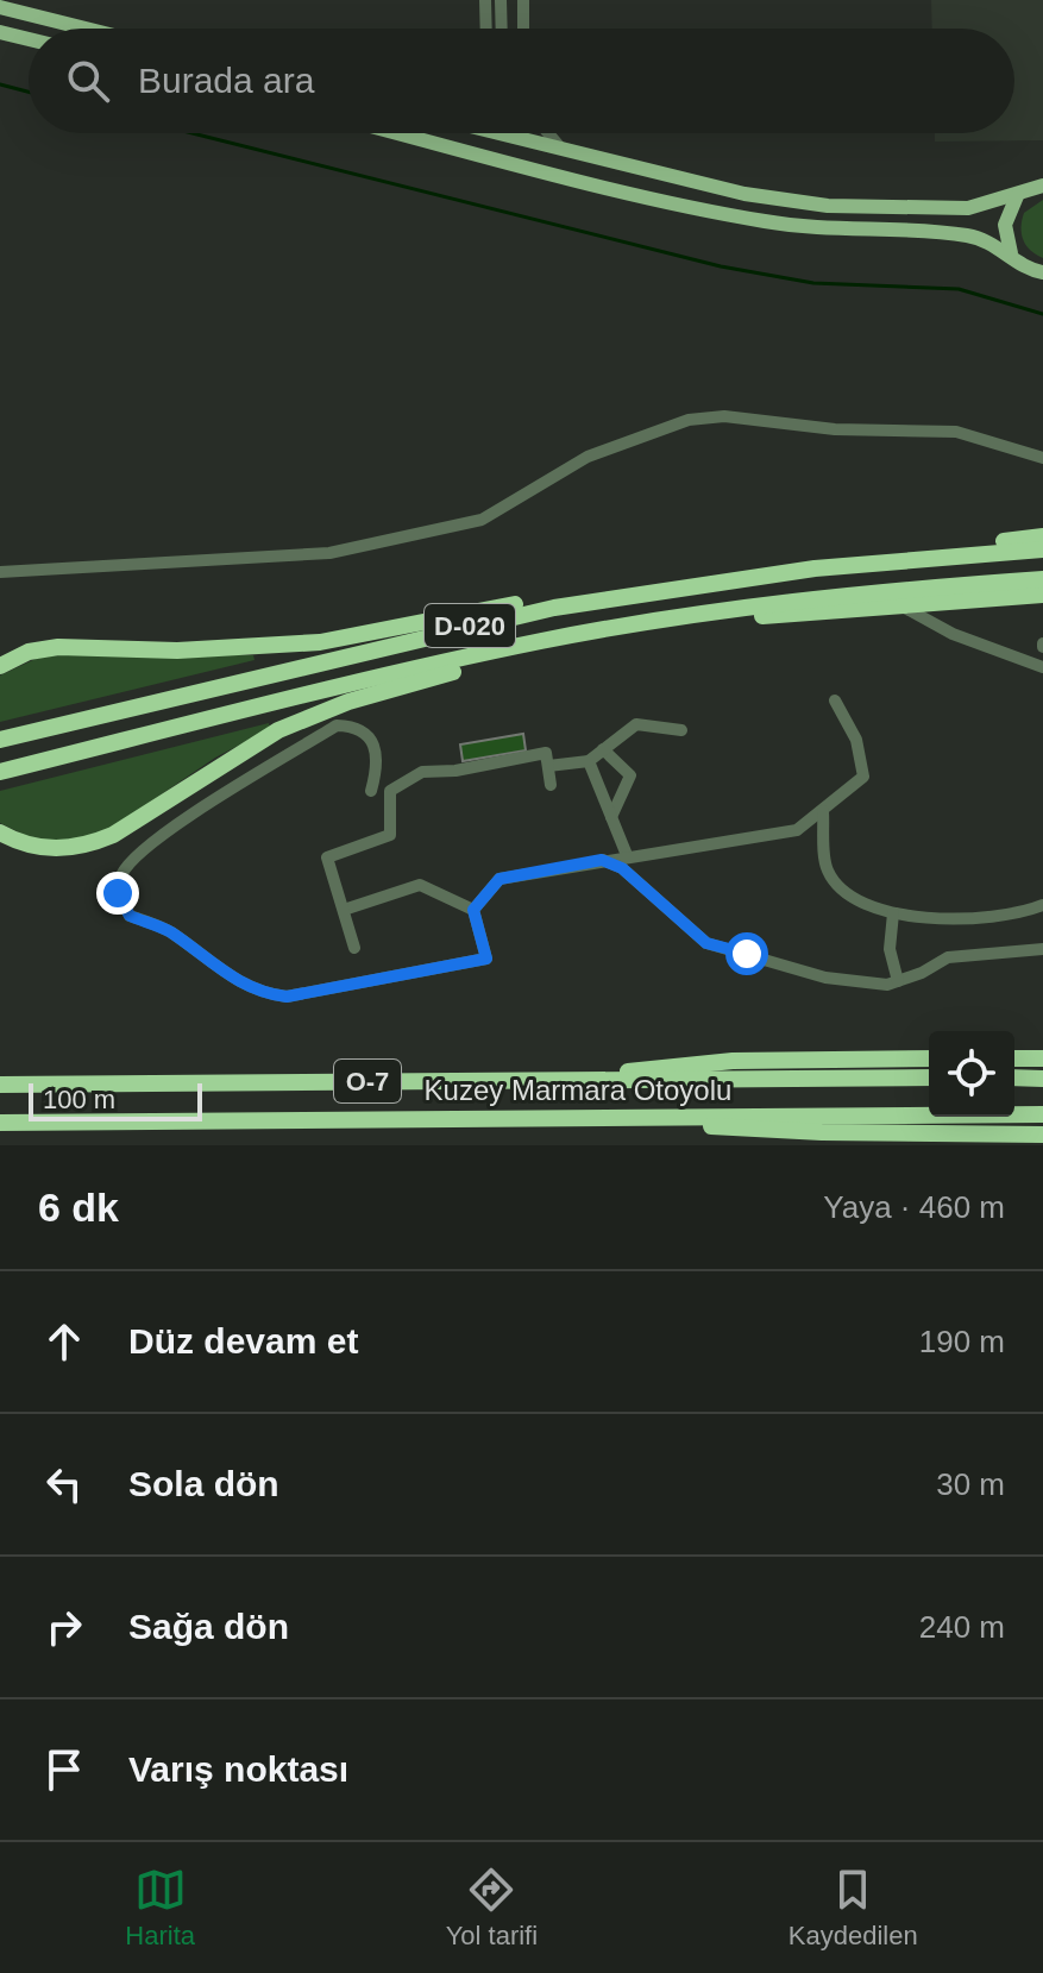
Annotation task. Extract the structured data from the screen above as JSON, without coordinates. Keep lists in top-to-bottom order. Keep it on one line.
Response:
{"streets":{"highway":["D-020","O-7","Kuzey Marmara Otoyolu"]},"scale_bar":"100 m","page":{"search":"Burada ara","scale":"100 m","heading":["6 dk","Yaya · 460 m"],"list":[["Düz devam et","190 m"],["Sola dön","30 m"],["Sağa dön","240 m"],"Varış noktası"],"nav":["Harita","Yol tarifi","Kaydedilen"]}}
